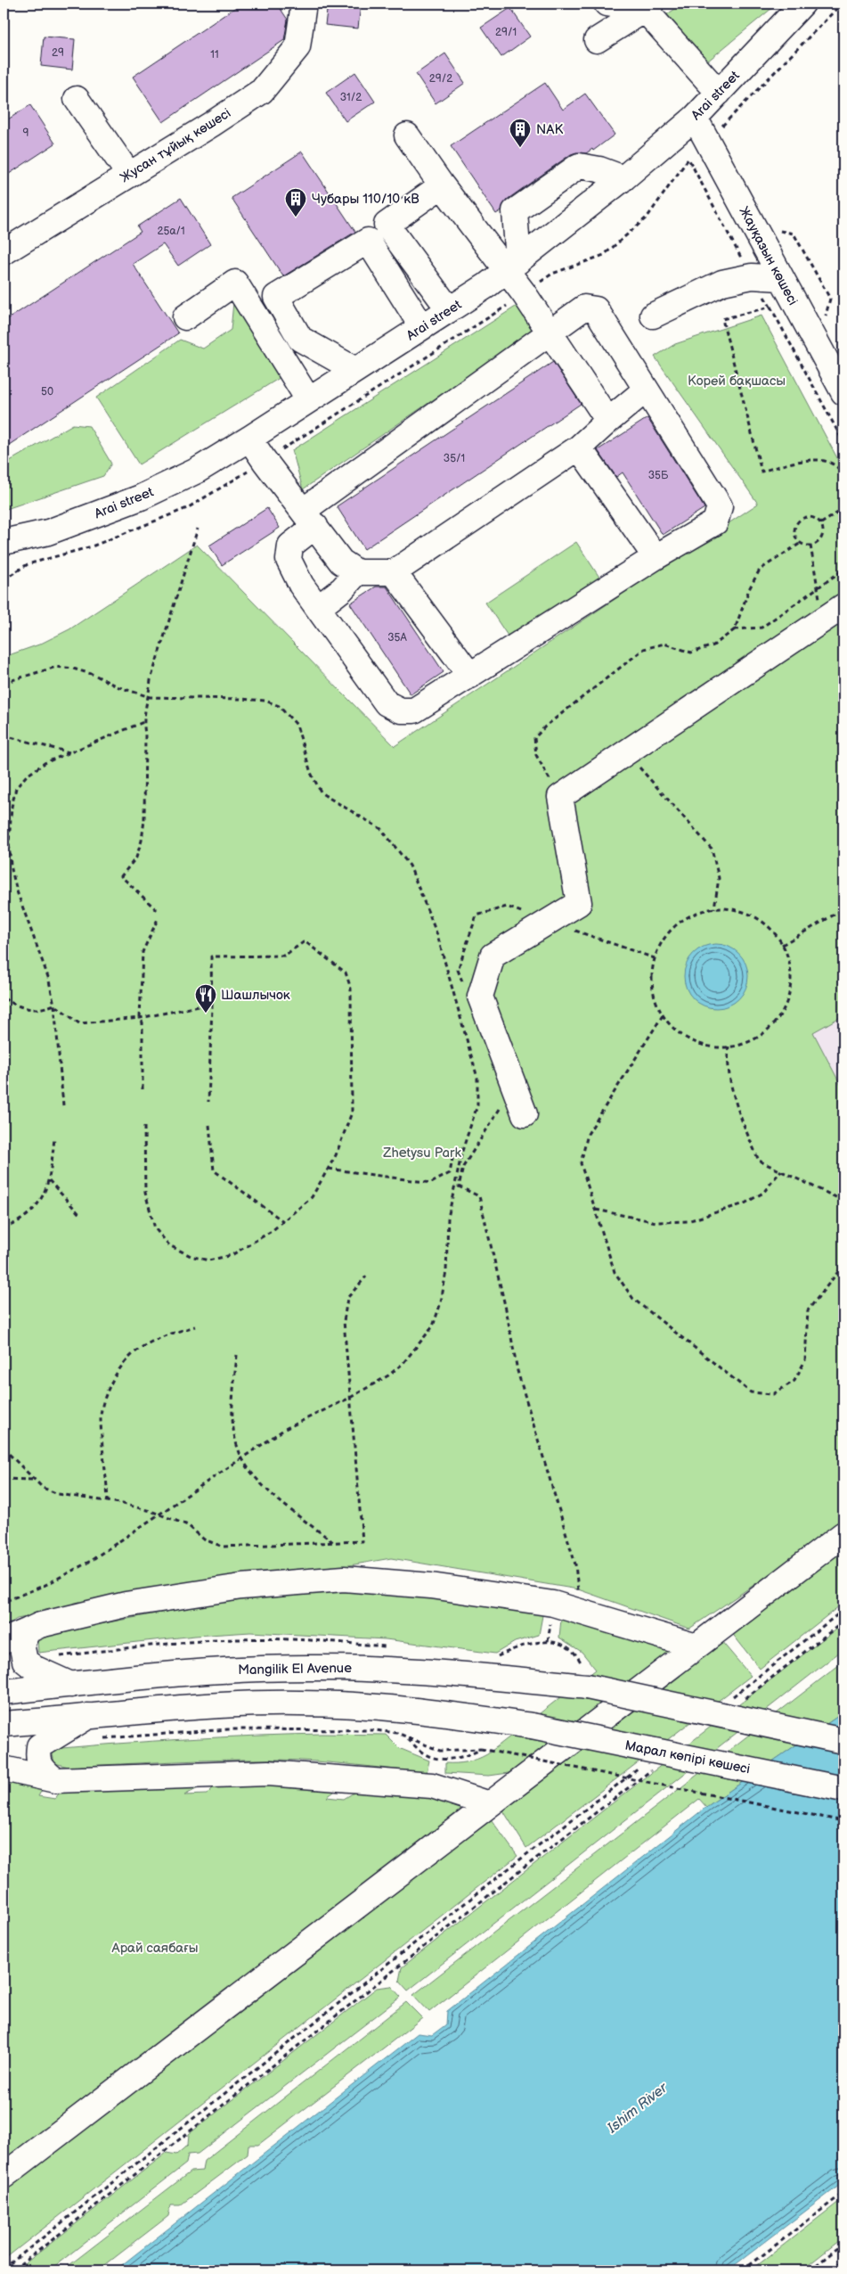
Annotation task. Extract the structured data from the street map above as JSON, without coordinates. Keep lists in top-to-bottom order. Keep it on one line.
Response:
{"streets":{"street":["Arai street","Жусан тұйық көшесі","Жауқазын көшесі","Mangilik El Avenue","Марал көпірі көшесі"]},"crossings":[["Arai street","Жауқазын көшесі"]],"water":["Ishim River"],"parks":["Корей бақшасы","Zhetysu Park","Арай саябағы"],"places":{"building":["NAK","Чубары 110/10 кВ"],"restaurant":["Шашлычок"]},"house_numbers":["29/1","29","11","29/2","31/2","9","25а/1","50","35/1","35Б","35А"]}
